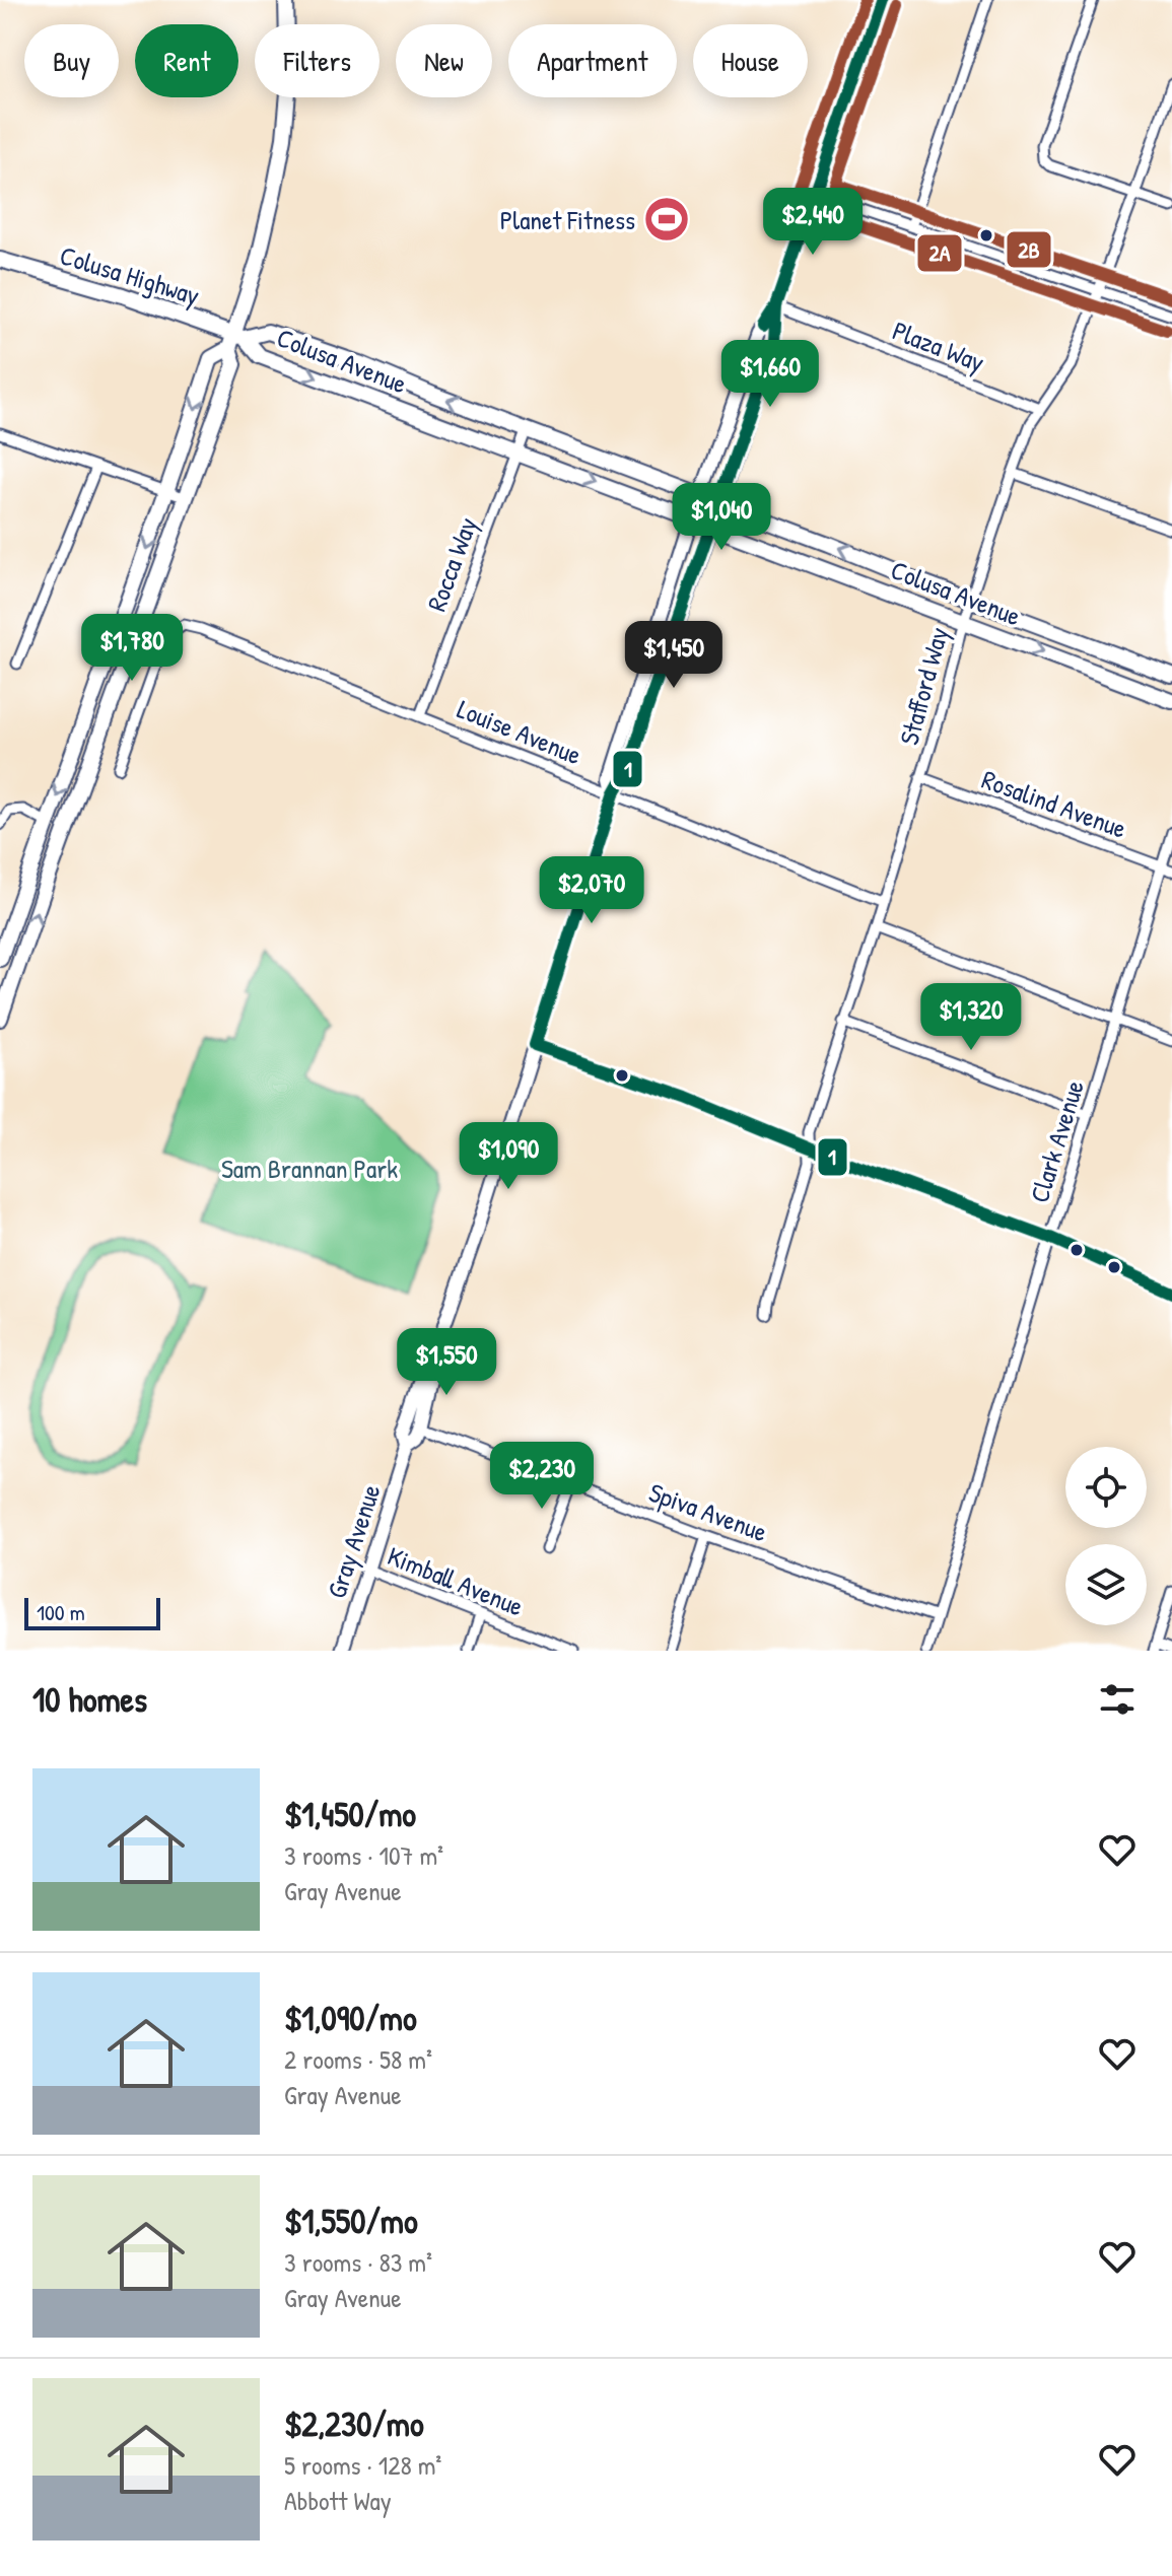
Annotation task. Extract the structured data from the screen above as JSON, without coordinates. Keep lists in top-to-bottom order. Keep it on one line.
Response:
{"streets":{"highway":["Colusa Highway","Colusa Avenue"],"main road":["Gray Avenue"],"street":["Plaza Way","Rocca Way","Stafford Way","Louise Avenue","Rosalind Avenue","Clark Avenue","Spiva Avenue","Kimball Avenue"]},"crossings":[["Colusa Highway","Colusa Avenue"],["Plaza Way","Stafford Way"],["Plaza Way","Gray Avenue"],["Colusa Avenue","Rocca Way"],["Colusa Avenue","Stafford Way"],["Colusa Avenue","Gray Avenue"],["Rocca Way","Louise Avenue"],["Stafford Way","Louise Avenue"],["Stafford Way","Rosalind Avenue"],["Louise Avenue","Gray Avenue"],["Rosalind Avenue","Clark Avenue"],["Clark Avenue","Spiva Avenue"],["Spiva Avenue","Gray Avenue"],["Gray Avenue","Kimball Avenue"]],"parks":["Sam Brannan Park"],"places":{"sports":["Planet Fitness"]},"lines":["transit line 1","transit line 2A","transit line 2B"],"scale_bar":"100 m","page":{"chip":["Buy","Rent","Filters","New","Apartment","House"],"price":["$2,440","$1,660","$1,040","$1,780","$1,450","$2,070","$1,320","$1,090","$1,550","$2,230"],"scale":"100 m","heading":"10 homes","list":[{"name":"$1,450/mo","note":"3 rooms · 107 m² · Gray Avenue"},{"name":"$1,090/mo","note":"2 rooms · 58 m² · Gray Avenue"},{"name":"$1,550/mo","note":"3 rooms · 83 m² · Gray Avenue"},{"name":"$2,230/mo","note":"5 rooms · 128 m² · Abbott Way"}]}}
